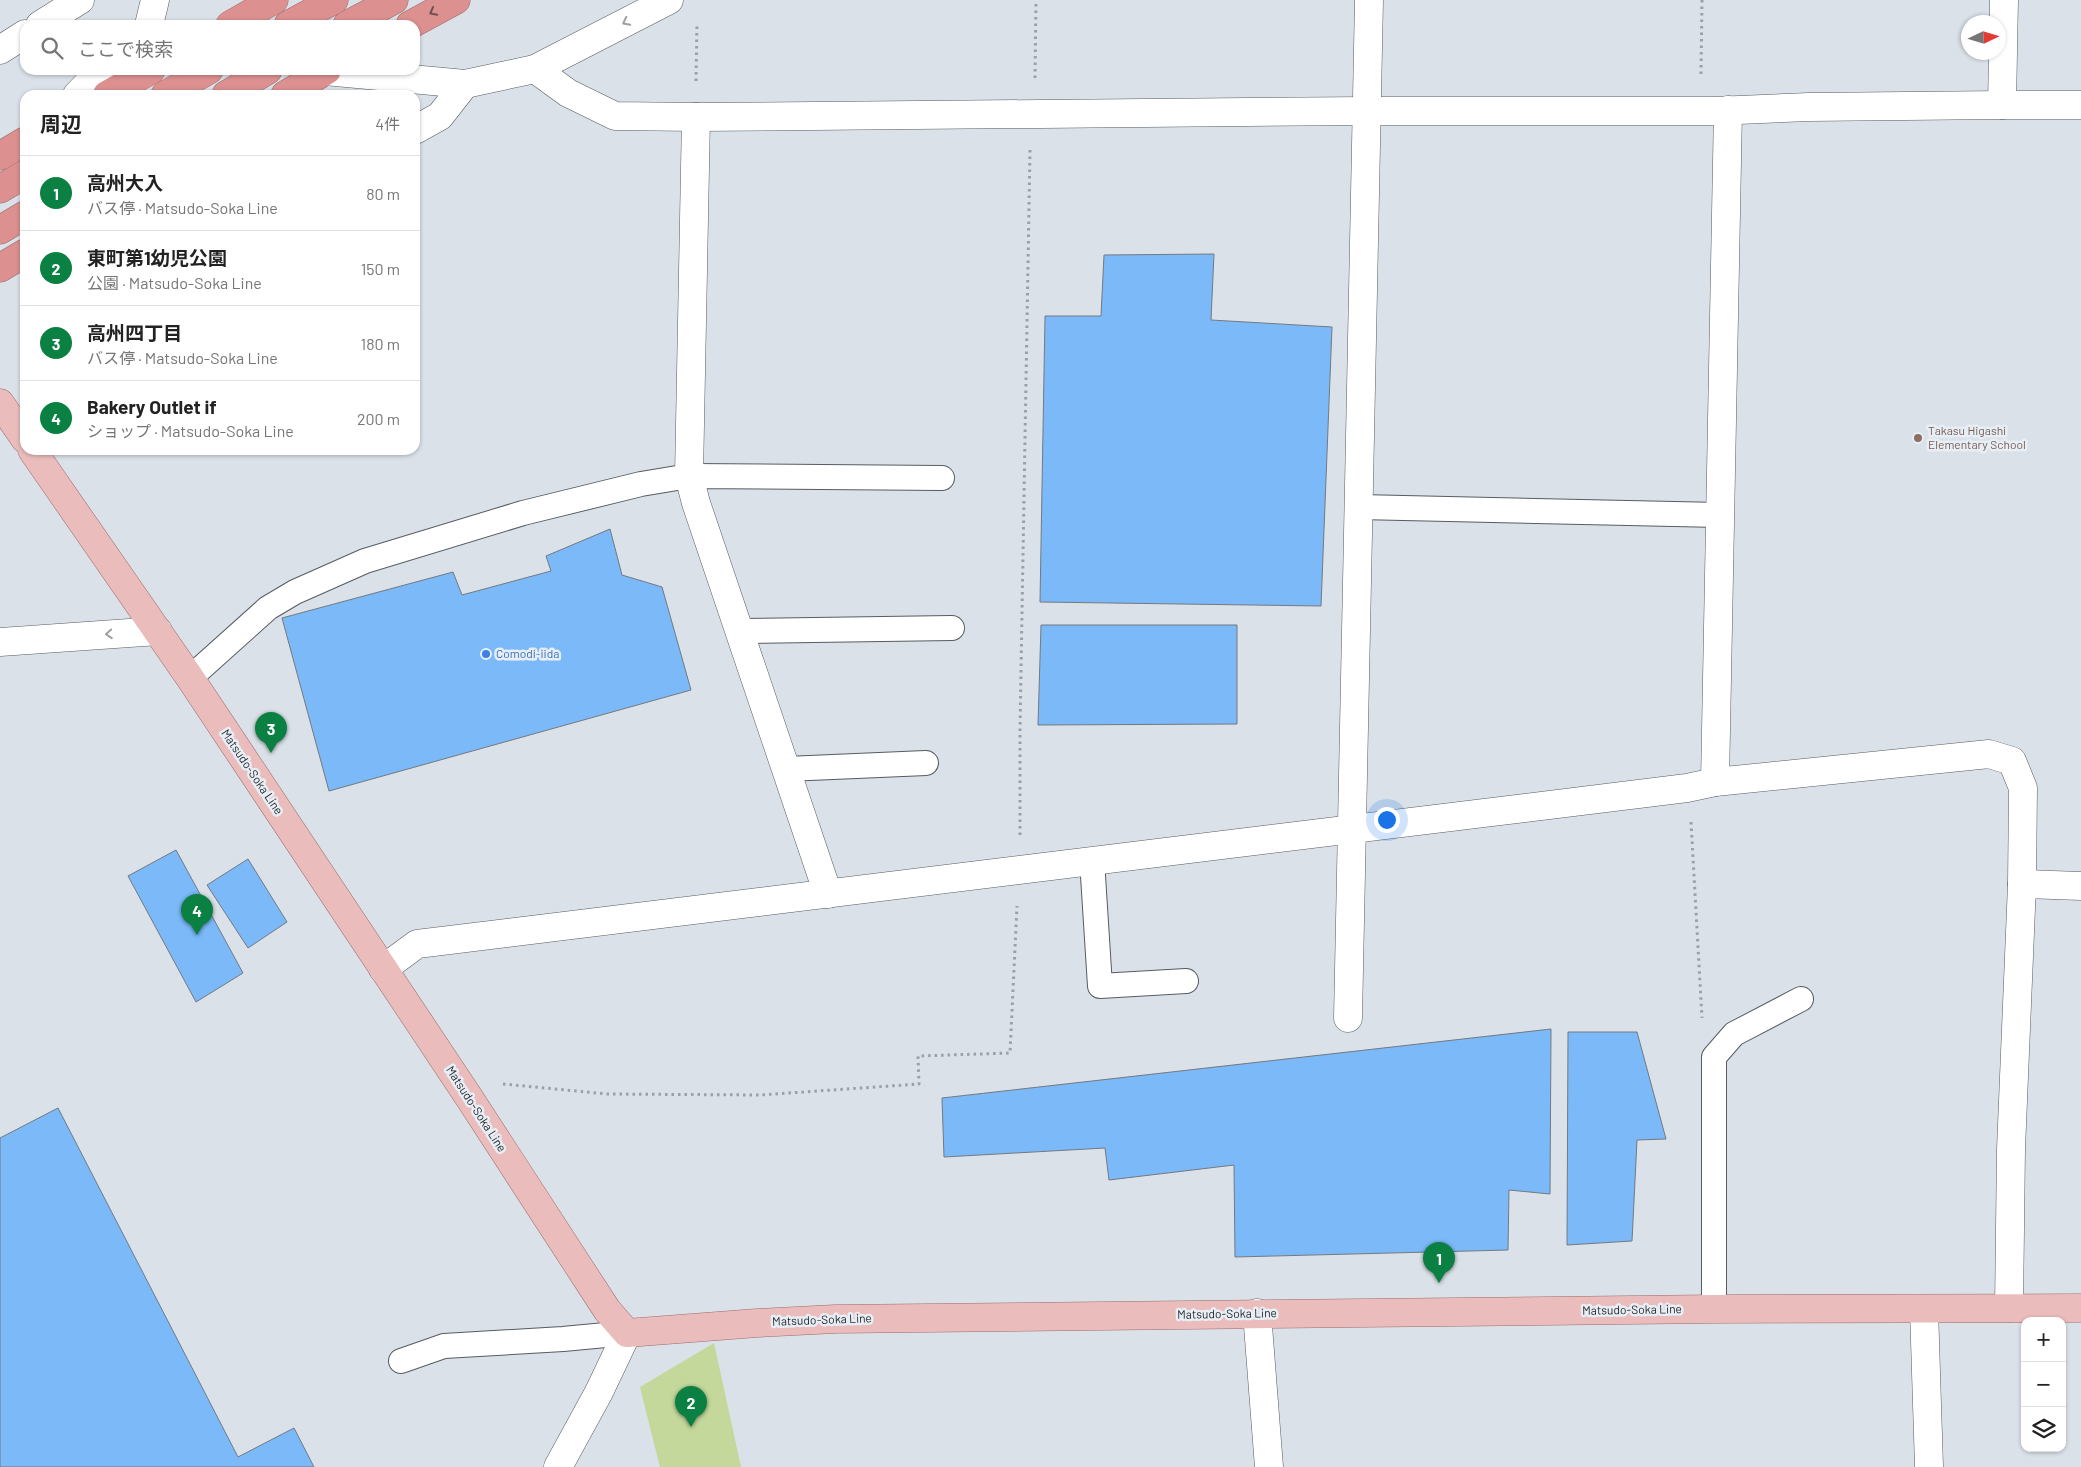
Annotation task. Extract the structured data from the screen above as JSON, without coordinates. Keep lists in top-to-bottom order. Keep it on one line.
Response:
{"streets":{"main road":["Matsudo-Soka Line"]},"places":["Takasu Higashi Elementary School","Comodi-iida"],"north":"right","page":{"search":"ここで検索","heading":["周辺","4件"],"list":[{"mark":"1","name":"高州大入","note":"バス停 · Matsudo-Soka Line","value":"80 m"},{"mark":"2","name":"東町第1幼児公園","note":"公園 · Matsudo-Soka Line","value":"150 m"},{"mark":"3","name":"高州四丁目","note":"バス停 · Matsudo-Soka Line","value":"180 m"},{"mark":"4","name":"Bakery Outlet if","note":"ショップ · Matsudo-Soka Line","value":"200 m"}],"pins":["3","4","1","2"],"map_buttons":["+","−"]}}
